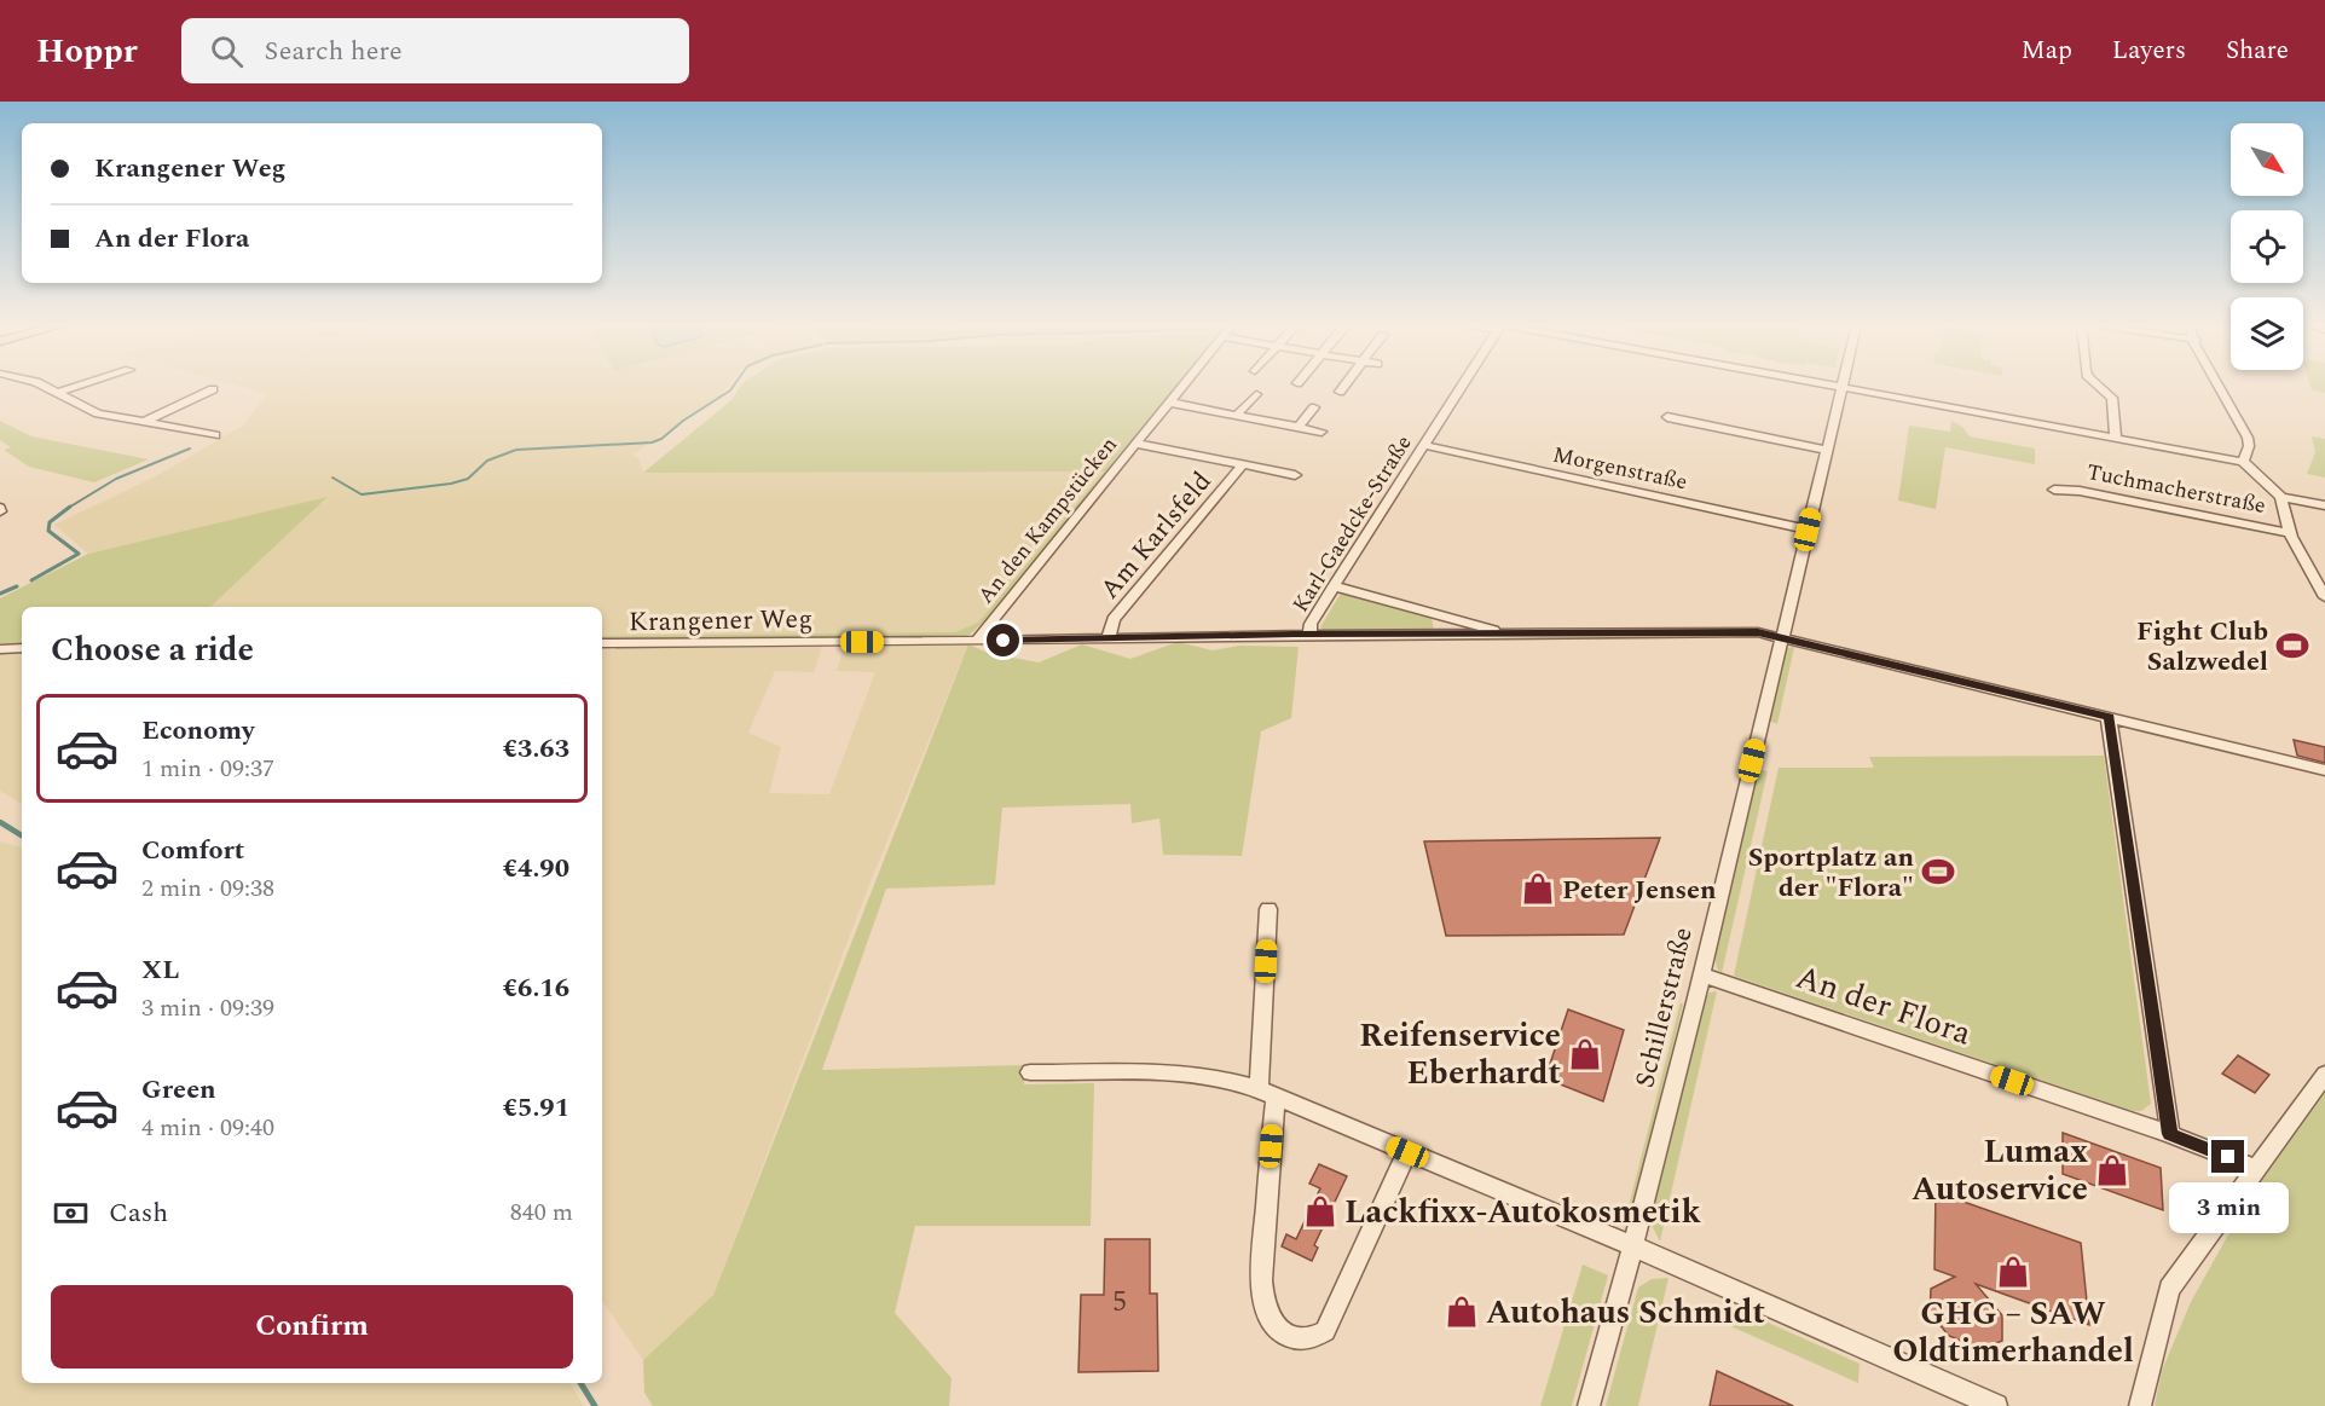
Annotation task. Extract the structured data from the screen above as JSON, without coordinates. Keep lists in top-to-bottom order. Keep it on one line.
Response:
{"streets":{"street":["Morgenstraße","Tuchmacherstraße","An den Kampstücken","Karl-Gaedcke-Straße","Am Karlsfeld","Krangener Weg","An der Flora","Schillerstraße"]},"crossings":[["Morgenstraße","Karl-Gaedcke-Straße"],["Morgenstraße","Schillerstraße"],["An den Kampstücken","Am Karlsfeld"],["An den Kampstücken","Krangener Weg"],["Karl-Gaedcke-Straße","Krangener Weg"],["Am Karlsfeld","Krangener Weg"],["Krangener Weg","Schillerstraße"],["An der Flora","Schillerstraße"]],"places":{"sports":["Fight Club Salzwedel","Sportplatz an der \"Flora\""],"shop":["Peter Jensen","Reifenservice Eberhardt","Lumax Autoservice","Lackfixx-Autokosmetik","GHG – SAW Oldtimerhandel","Autohaus Schmidt"]},"house_numbers":["5"],"north":"bottom right","page":{"header":"Hoppr","search":"Search here","nav":["Map","Layers","Share"],"banner":["Krangener Weg","An der Flora"],"heading":"Choose a ride","list":[{"name":"Economy","note":"1 min · 09:37","value":"€3.63"},{"name":"Comfort","note":"2 min · 09:38","value":"€4.90"},{"name":"XL","note":"3 min · 09:39","value":"€6.16"},{"name":"Green","note":"4 min · 09:40","value":"€5.91"}],"pay":["Cash","840 m"],"bubble":"3 min","buttons":"Confirm"}}
